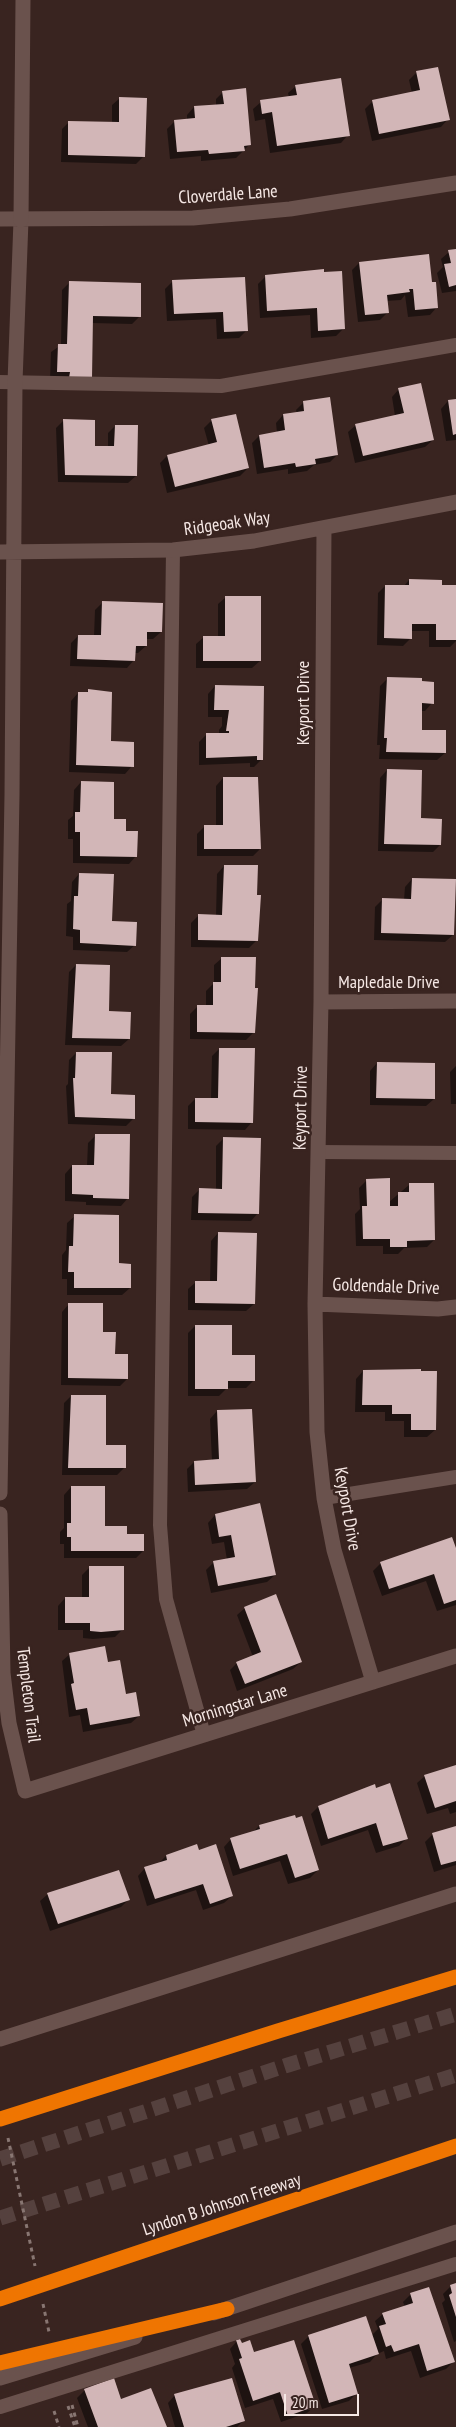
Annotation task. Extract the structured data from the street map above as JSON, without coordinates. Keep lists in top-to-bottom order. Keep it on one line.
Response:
{"streets":{"highway":["Lyndon B Johnson Freeway"],"street":["Cloverdale Lane","Ridgeoak Way","Keyport Drive","Mapledale Drive","Goldendale Drive","Templeton Trail","Morningstar Lane"]},"crossings":[["Ridgeoak Way","Keyport Drive"],["Keyport Drive","Mapledale Drive"],["Keyport Drive","Goldendale Drive"],["Keyport Drive","Morningstar Lane"],["Templeton Trail","Morningstar Lane"]],"scale_bar":"20 m"}
